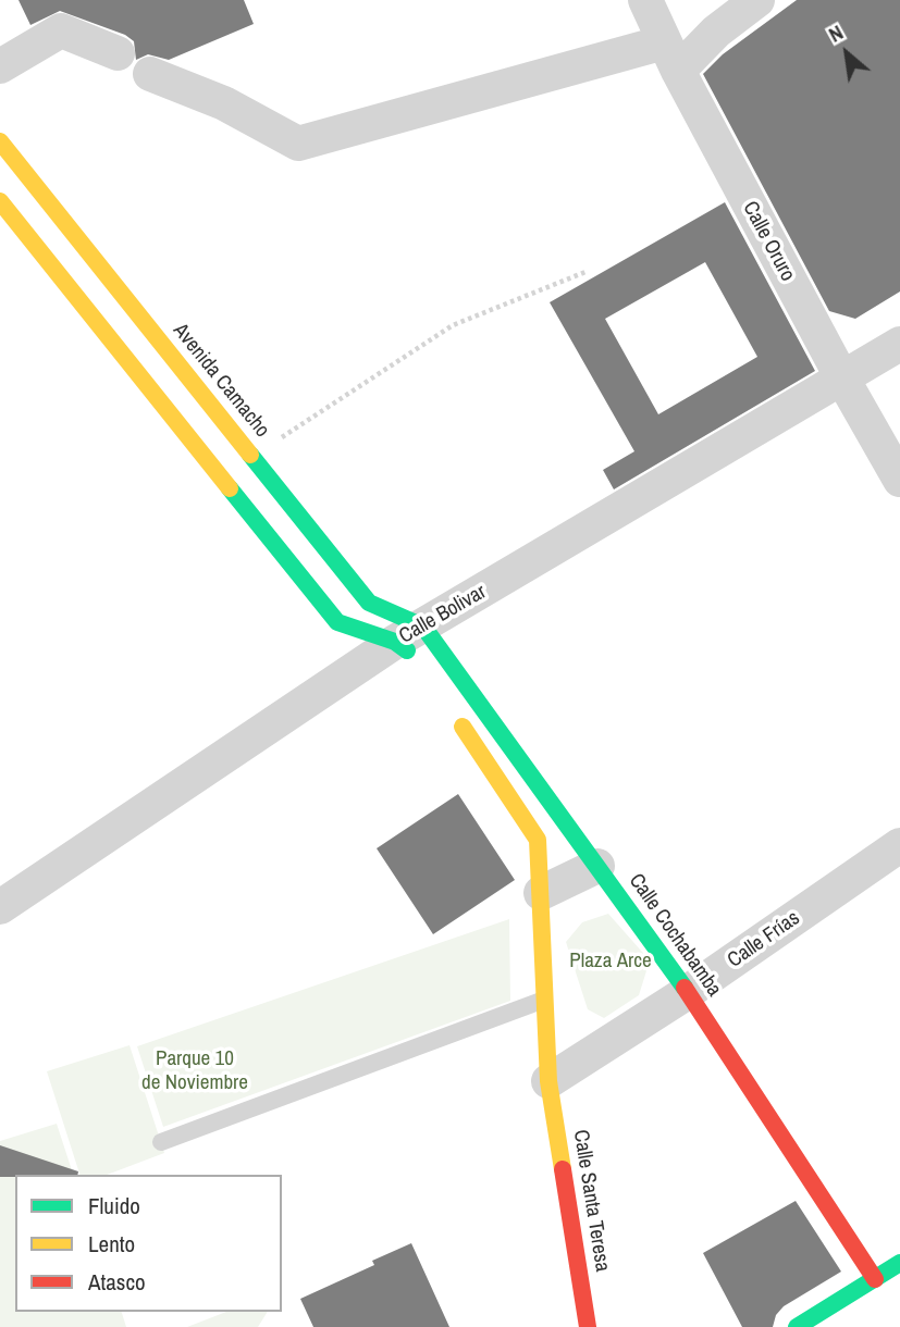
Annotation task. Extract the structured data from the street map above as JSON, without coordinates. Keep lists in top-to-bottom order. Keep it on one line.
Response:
{"streets":{"main road":["Avenida Camacho","Calle Cochabamba","Calle Santa Teresa"],"street":["Calle Oruro","Calle Bolivar","Calle Frías"]},"crossings":[["Calle Oruro","Calle Bolivar"],["Avenida Camacho","Calle Bolivar"],["Avenida Camacho","Calle Cochabamba"],["Calle Bolivar","Calle Cochabamba"],["Calle Cochabamba","Calle Frías"],["Calle Frías","Calle Santa Teresa"]],"parks":["Plaza Arce","Parque 10 de Noviembre"],"legend":["Fluido","Lento","Atasco"],"north":"top left"}
